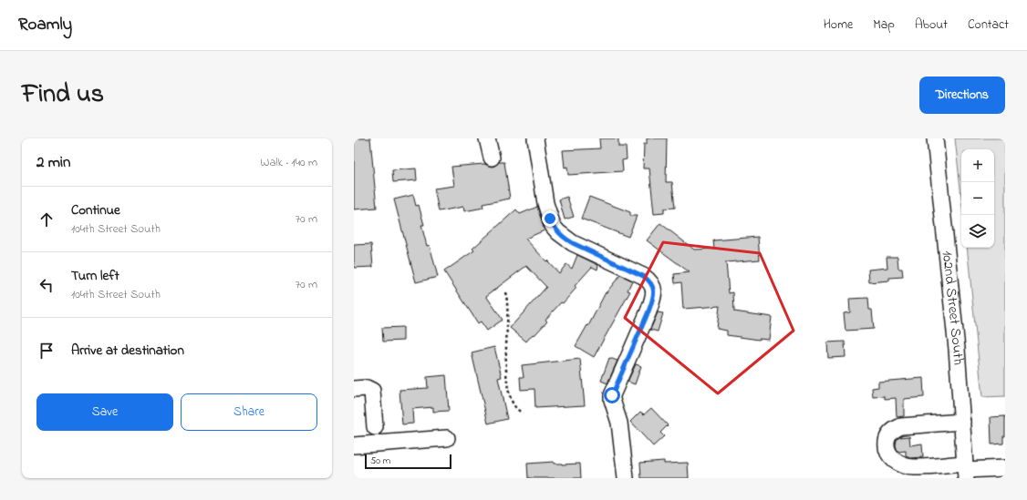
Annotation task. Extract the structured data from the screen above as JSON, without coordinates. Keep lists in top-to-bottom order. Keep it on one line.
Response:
{"streets":{"street":["102nd Street South"]},"scale_bar":"50 m","page":{"header":"Roamly","nav":["Home","Map","About","Contact"],"title":"Find us","buttons":["Directions",["Save","Share"]],"heading":["2 min","Walk · 140 m"],"map_buttons":["+","−"],"list":[["Continue","104th Street South","70 m"],["Turn left","104th Street South","70 m"],"Arrive at destination"],"scale":"50 m"}}
